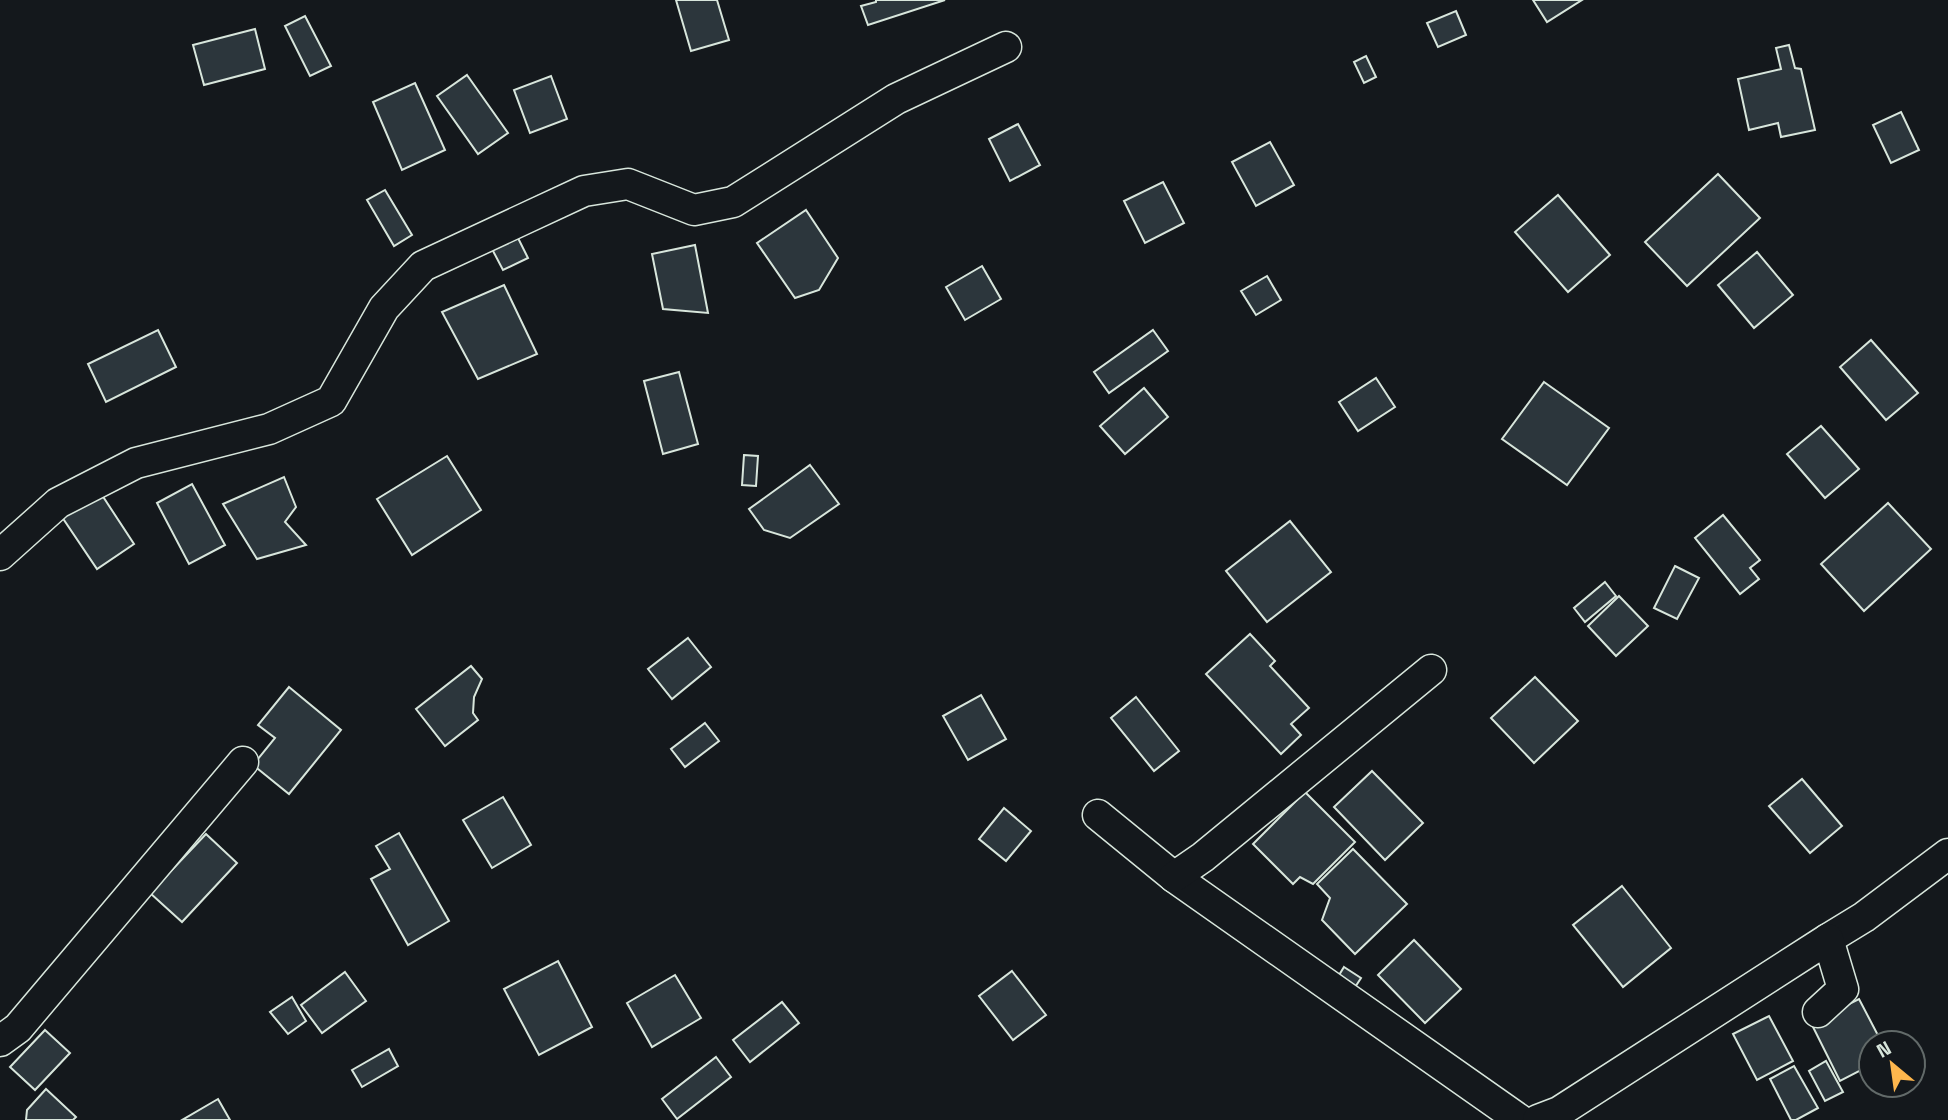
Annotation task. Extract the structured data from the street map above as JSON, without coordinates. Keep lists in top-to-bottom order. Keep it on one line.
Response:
{"north":"top left"}
